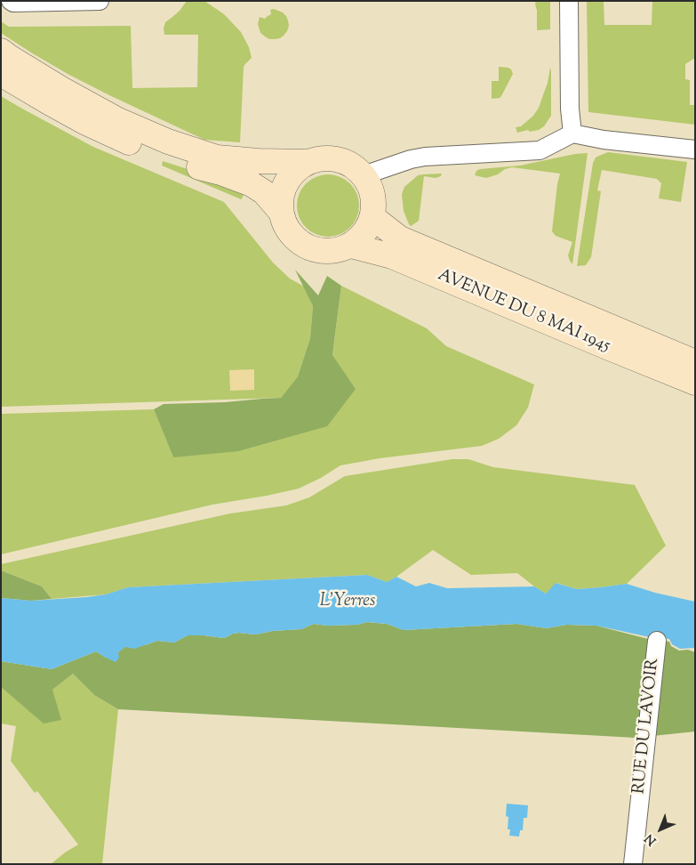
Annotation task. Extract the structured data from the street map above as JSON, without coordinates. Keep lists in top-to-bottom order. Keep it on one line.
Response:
{"streets":{"main road":["AVENUE DU 8 MAI 1945"],"street":["RUE DU LAVOIR"]},"water":["L'Yerres"],"north":"bottom left"}
